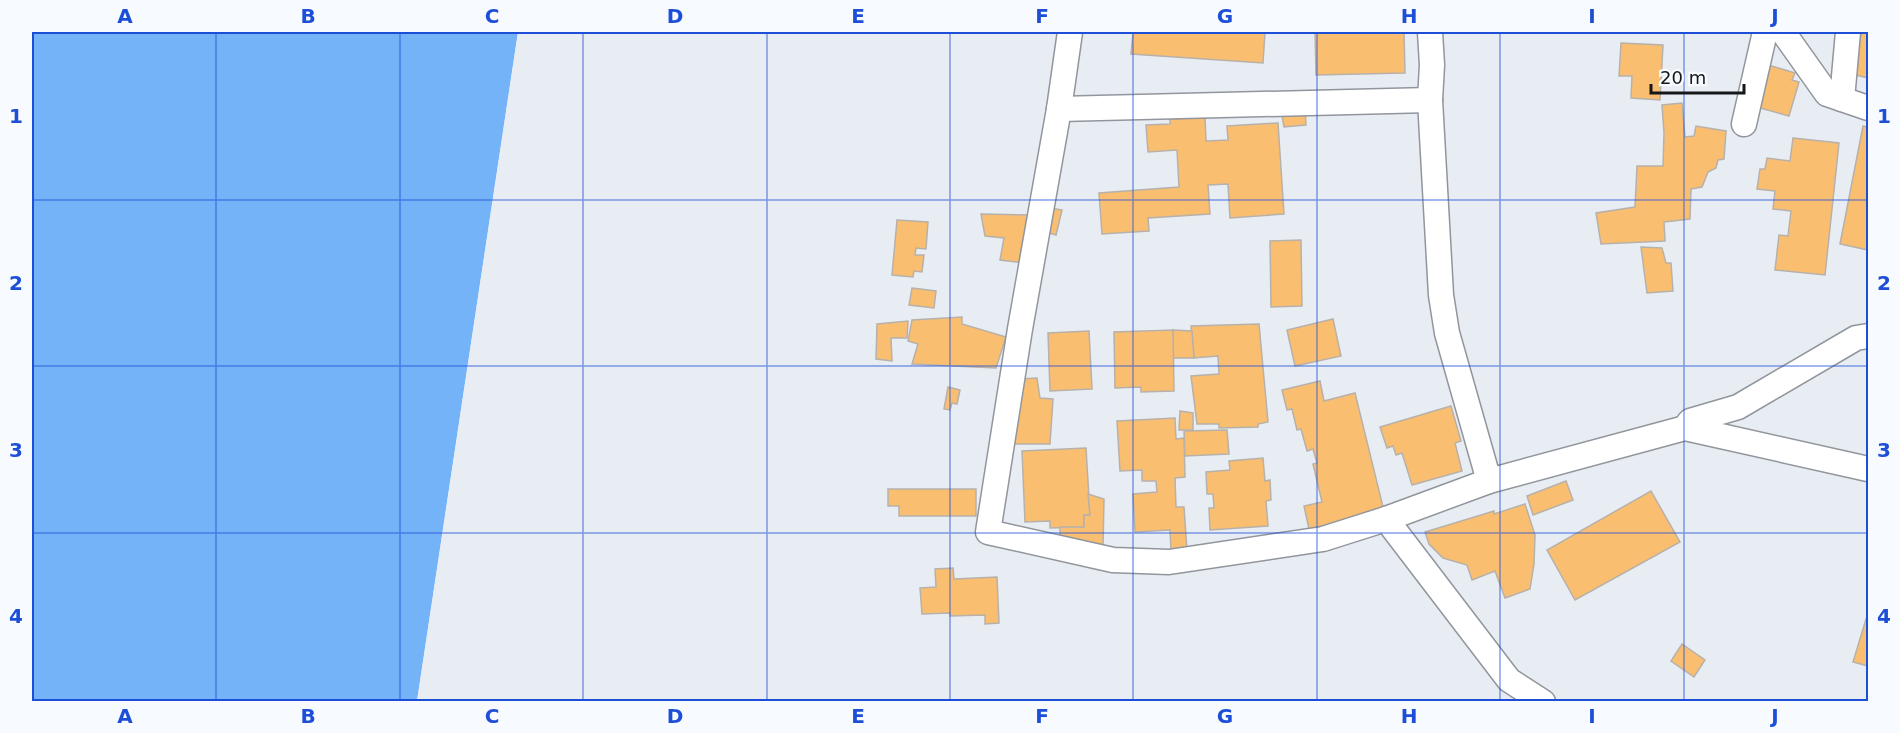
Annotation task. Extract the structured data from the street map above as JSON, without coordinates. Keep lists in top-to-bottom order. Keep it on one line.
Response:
{"scale_bar":"20 m","grid":{"columns":["A","B","C","D","E","F","G","H","I","J"],"rows":["1","2","3","4"]}}
